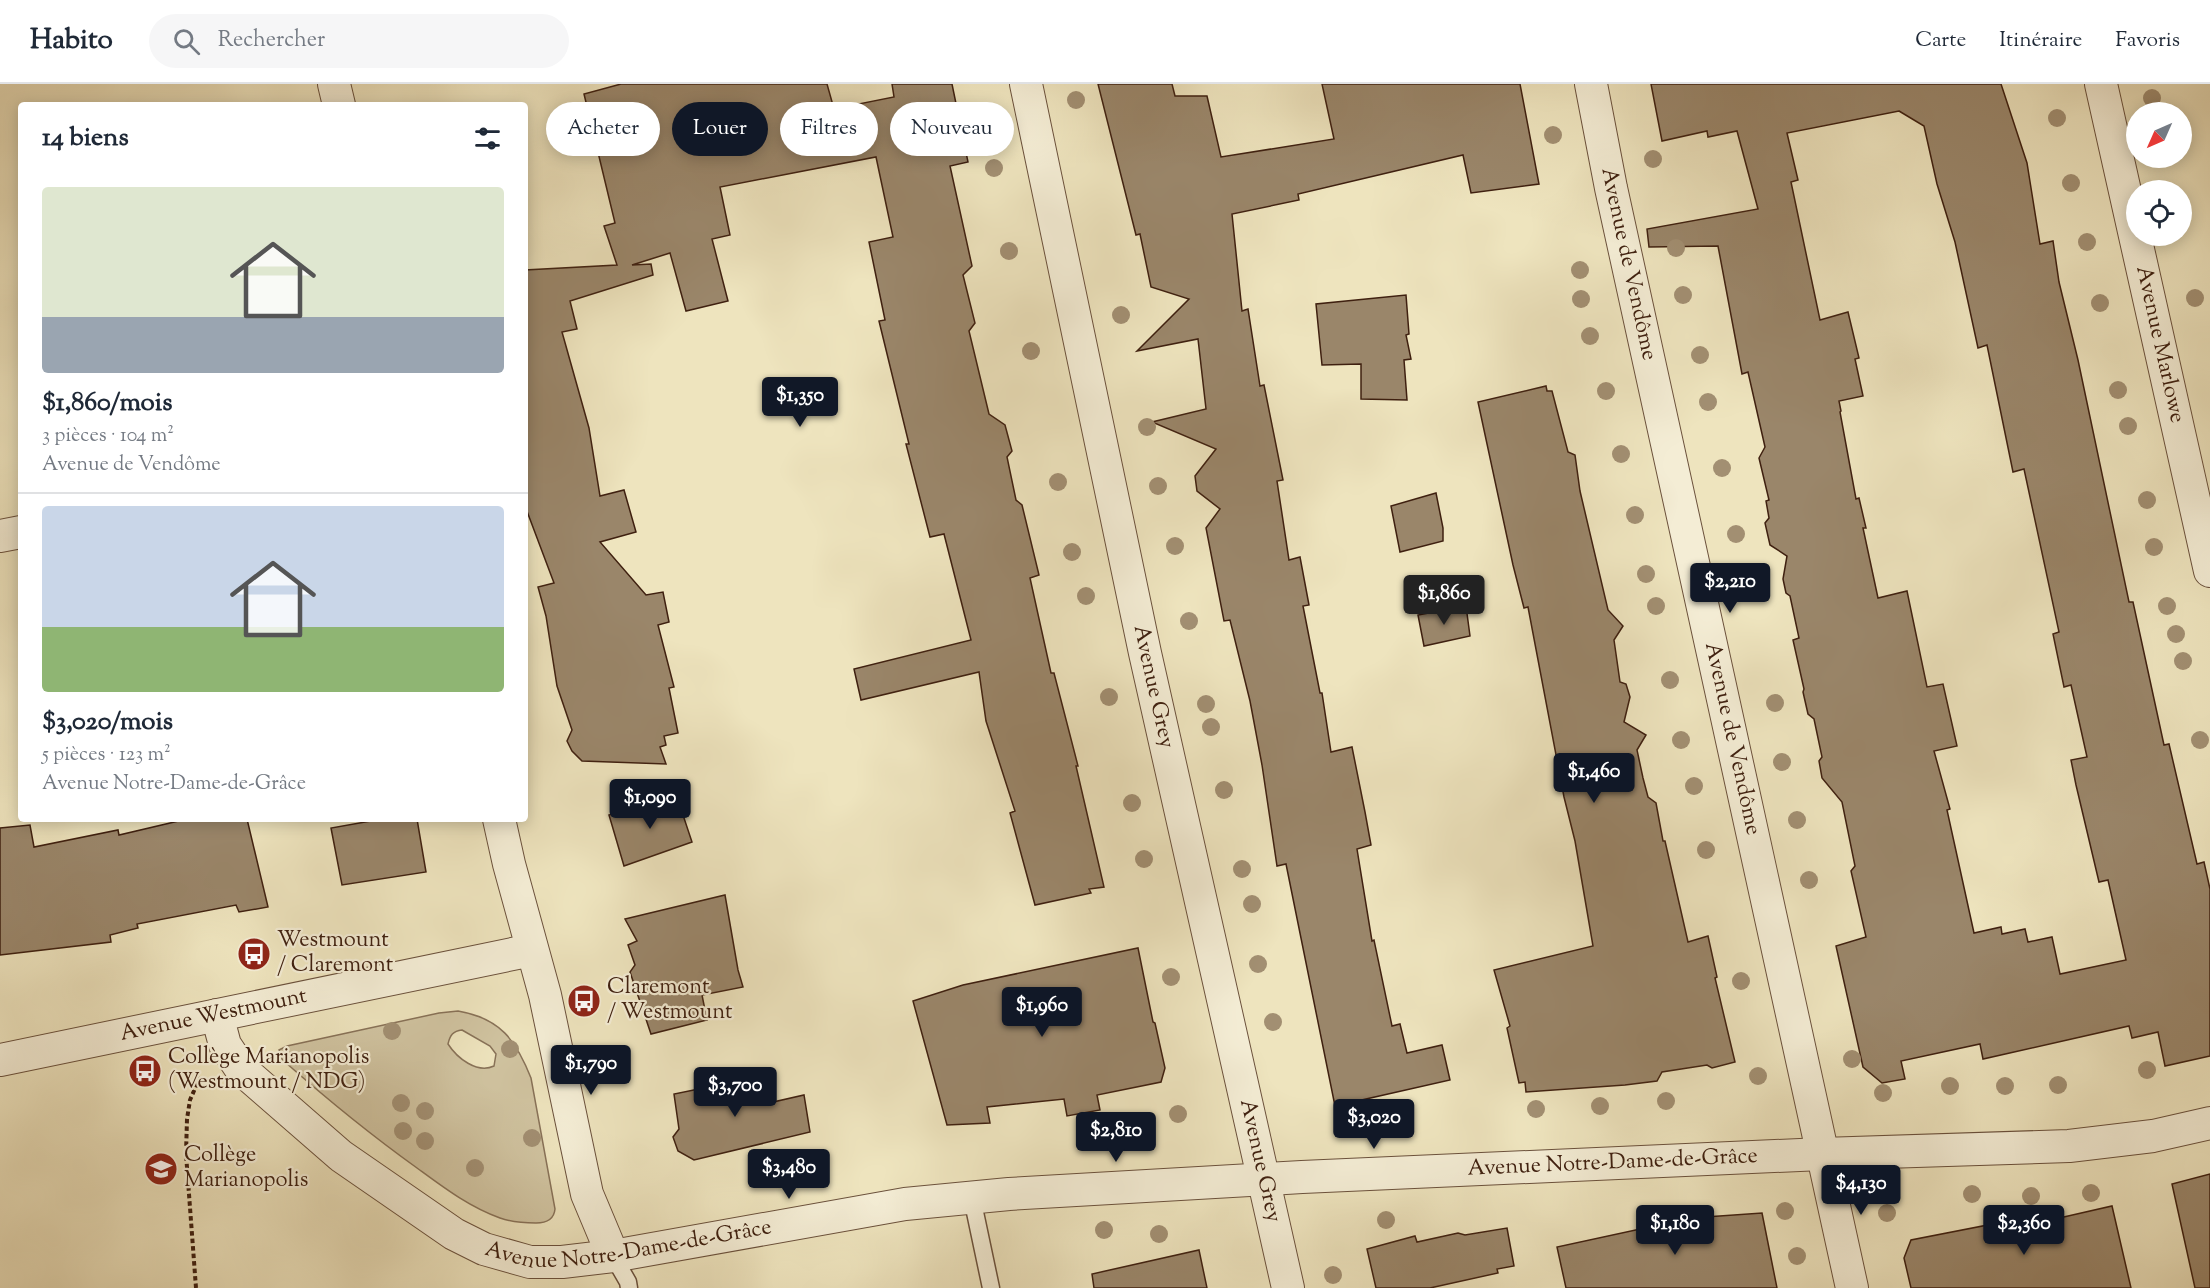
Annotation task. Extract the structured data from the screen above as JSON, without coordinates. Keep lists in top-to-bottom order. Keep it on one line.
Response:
{"streets":{"street":["Avenue de Vendôme","Avenue Marlowe","Avenue Grey","Avenue Westmount","Avenue Notre-Dame-de-Grâce"]},"crossings":[["Avenue de Vendôme","Avenue Notre-Dame-de-Grâce"],["Avenue Grey","Avenue Notre-Dame-de-Grâce"],["Avenue Westmount","Avenue Notre-Dame-de-Grâce"]],"places":{"bus stop":["Westmount / Claremont","Claremont / Westmount","Collège Marianopolis (Westmount / NDG)"],"school or university":["Collège Marianopolis"]},"north":"bottom left","page":{"header":"Habito","search":"Rechercher","nav":["Carte","Itinéraire","Favoris"],"chip":["Acheter","Louer","Filtres","Nouveau"],"heading":"14 biens","list":[{"name":"$1,860/mois","note":"3 pièces · 104 m² · Avenue de Vendôme"},{"name":"$3,020/mois","note":"5 pièces · 123 m² · Avenue Notre-Dame-de-Grâce"}],"price":["$1,350","$2,210","$1,860","$1,460","$1,090","$1,960","$1,790","$3,700","$3,020","$2,810","$3,480","$4,130","$1,180","$2,360"]}}
